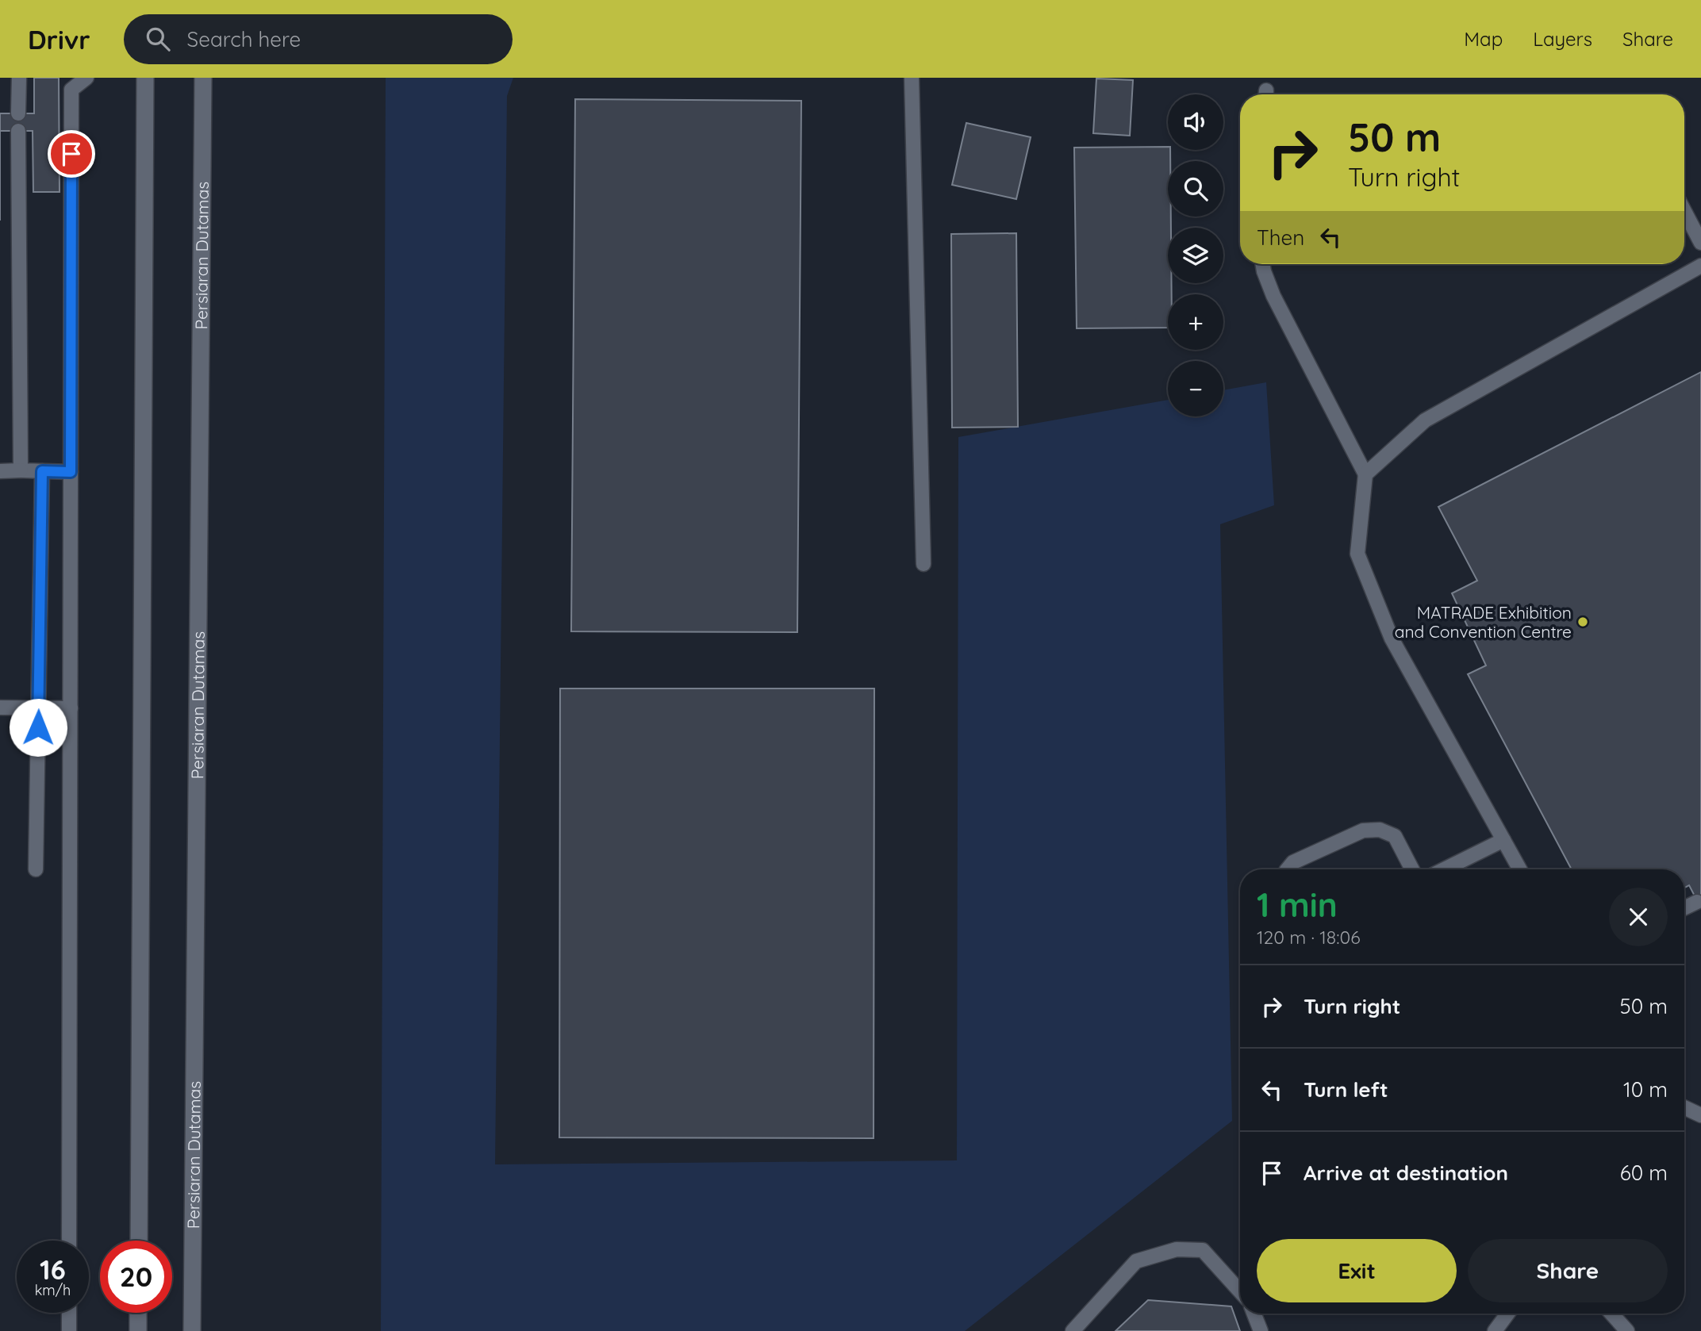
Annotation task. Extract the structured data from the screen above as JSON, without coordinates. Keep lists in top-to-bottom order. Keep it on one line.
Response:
{"streets":{"street":["Persiaran Dutamas"]},"places":["MATRADE Exhibition and Convention Centre"],"page":{"header":"Drivr","search":"Search here","nav":["Map","Layers","Share"],"map_buttons":["+","−"],"turn":["50 m","Turn right"],"then":"Then","heading":["1 min","120 m · 18:06"],"list":[{"name":"Turn right","value":"50 m"},{"name":"Turn left","value":"10 m"},{"name":"Arrive at destination","value":"60 m"}],"buttons":["Exit","Share"],"speed":"16 km/h","limit":"20"}}
